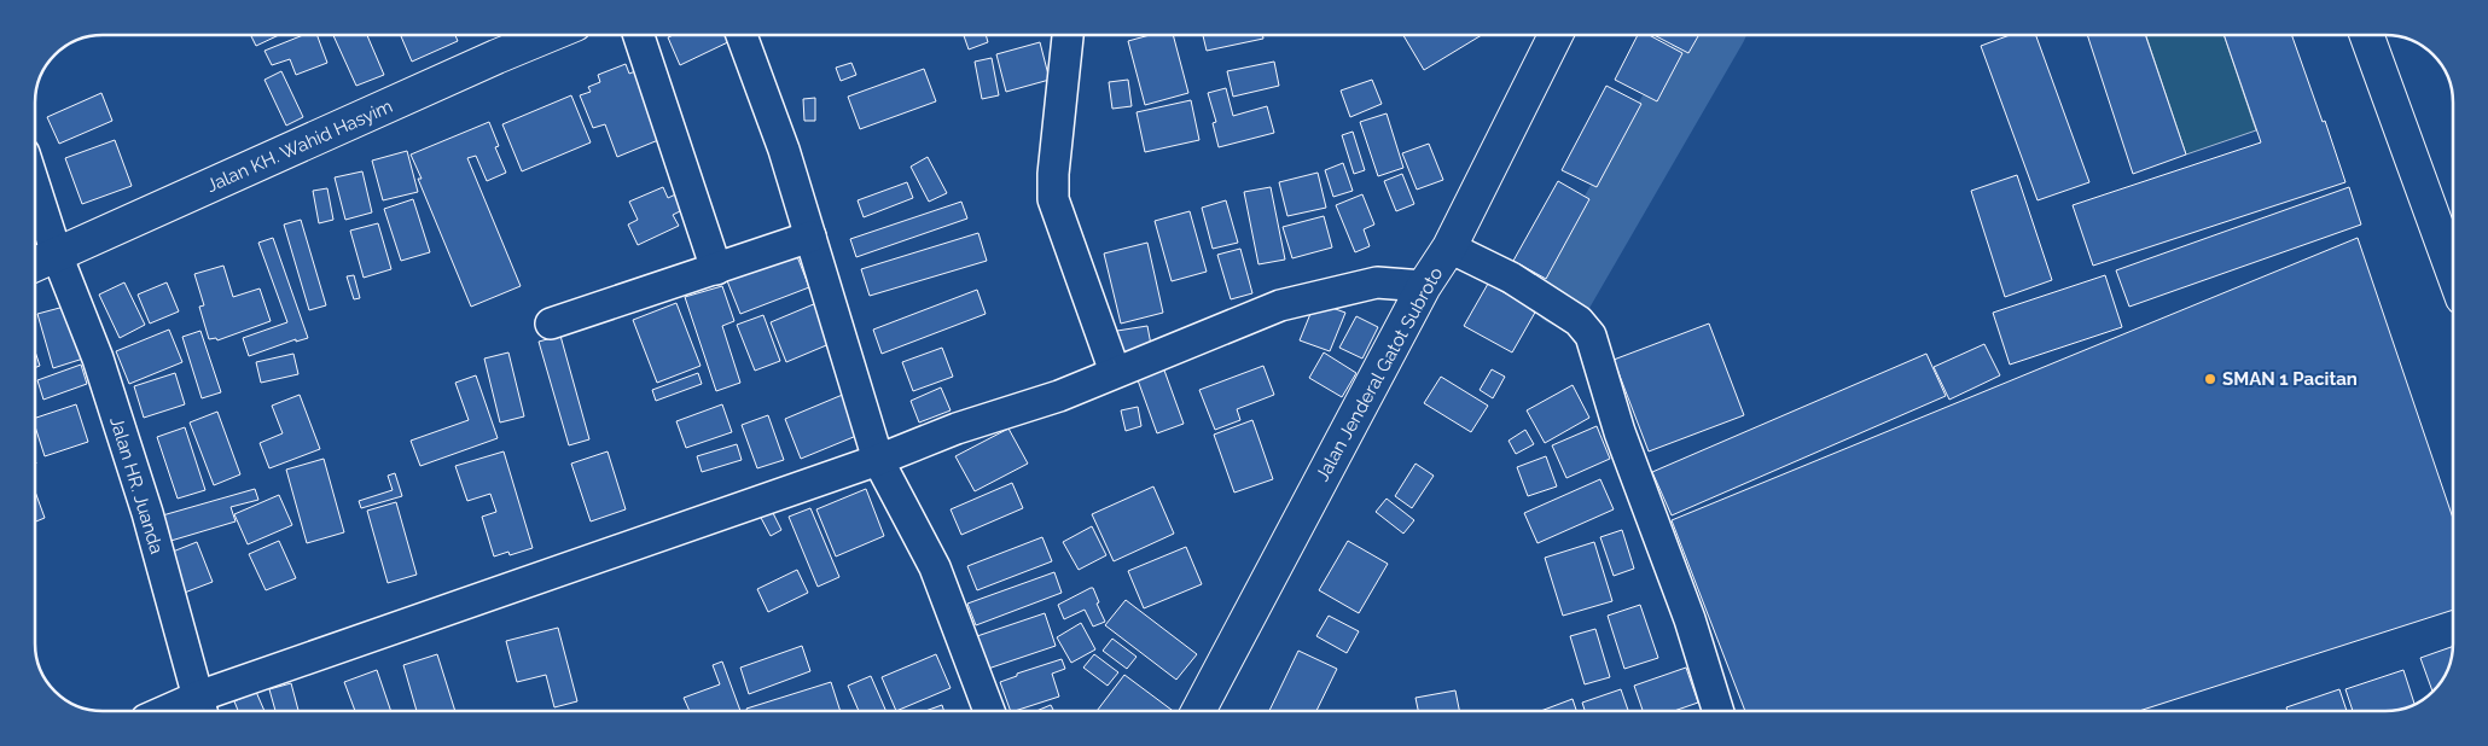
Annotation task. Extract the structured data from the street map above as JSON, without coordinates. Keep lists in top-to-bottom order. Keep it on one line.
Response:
{"streets":{"main road":["Jalan KH. Wahid Hasyim","Jalan Jenderal Gatot Subroto"],"street":["Jalan HR. Juanda"]},"crossings":[["Jalan KH. Wahid Hasyim","Jalan HR. Juanda"]],"places":["SMAN 1 Pacitan"]}
